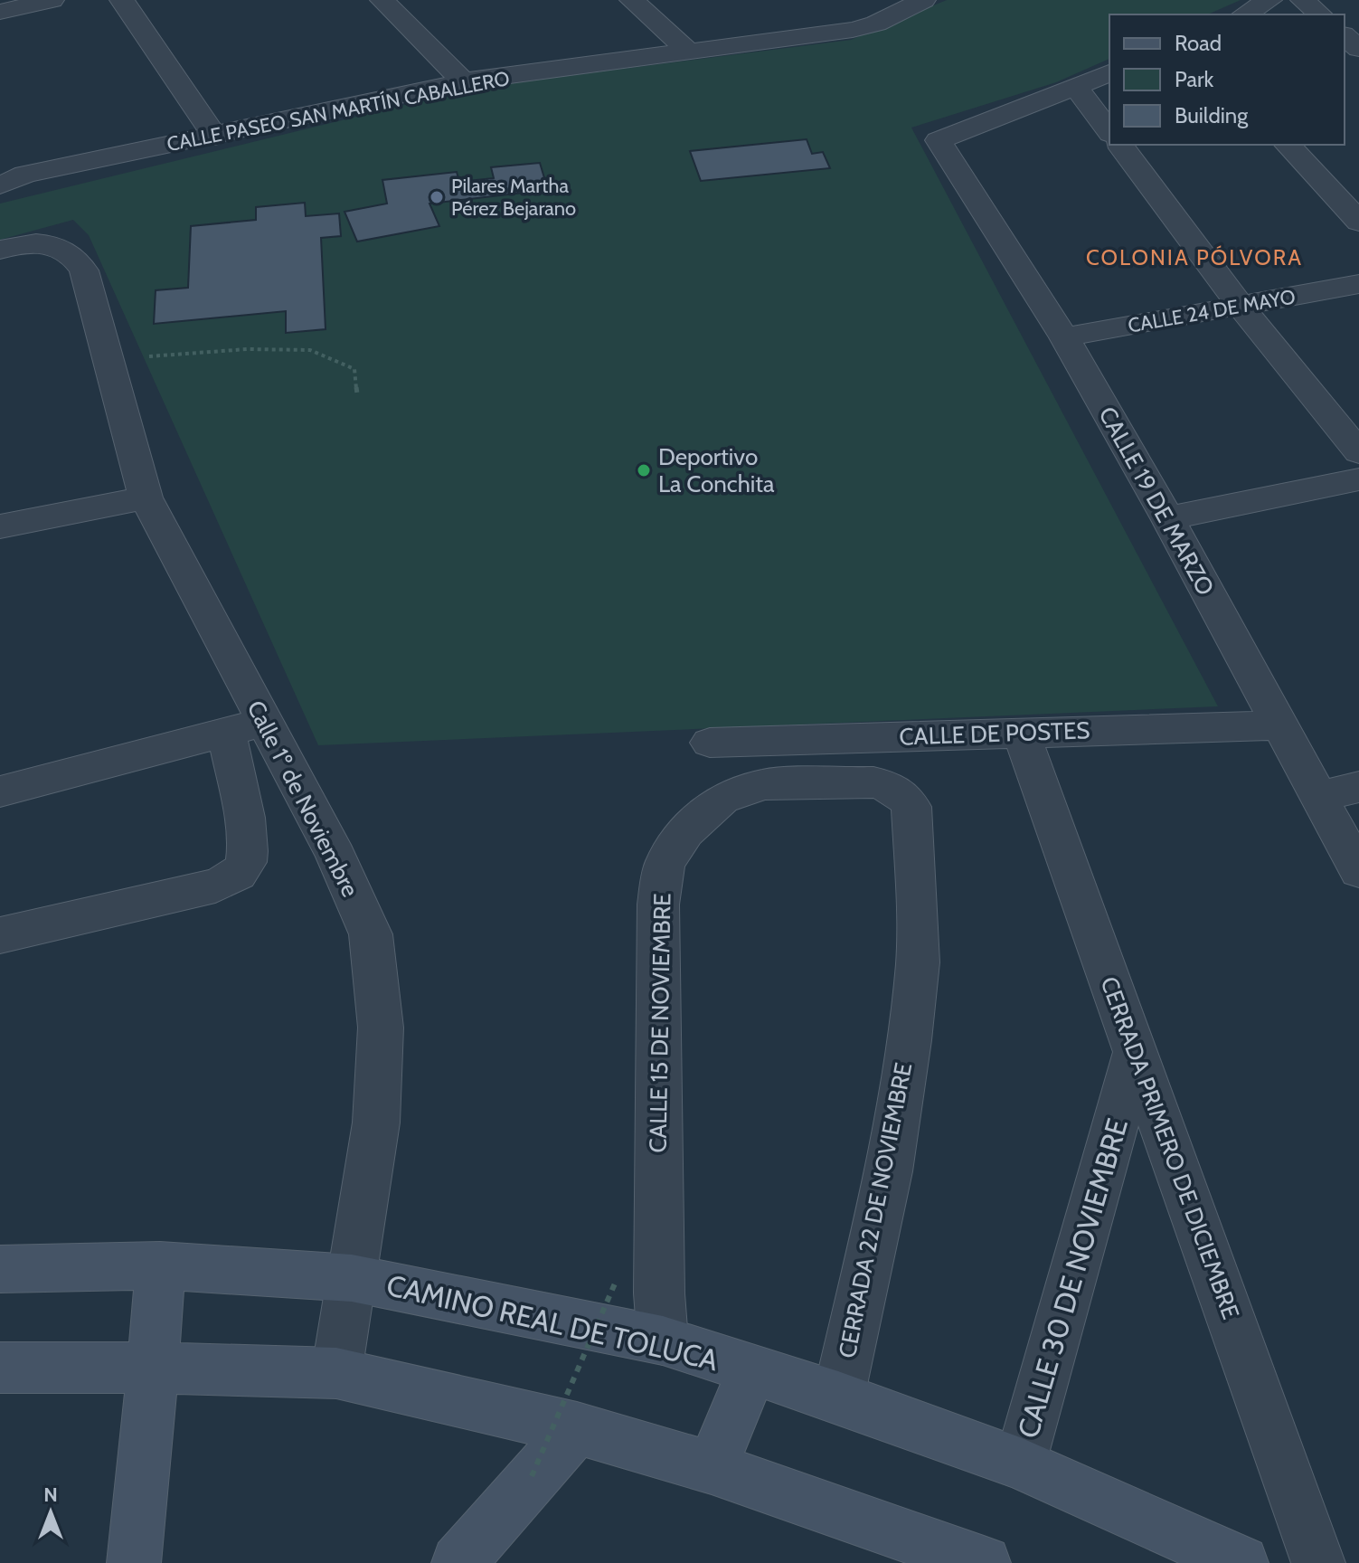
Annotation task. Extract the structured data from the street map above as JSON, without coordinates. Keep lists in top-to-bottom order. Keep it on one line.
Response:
{"streets":{"main road":["CAMINO REAL DE TOLUCA"],"street":["CALLE PASEO SAN MARTÍN CABALLERO","CALLE 24 DE MAYO","CALLE 19 DE MARZO","CALLE DE POSTES","Calle 1º de Noviembre","CALLE 15 DE NOVIEMBRE","CERRADA PRIMERO DE DICIEMBRE","CERRADA 22 DE NOVIEMBRE","CALLE 30 DE NOVIEMBRE"]},"crossings":[["CALLE 24 DE MAYO","CALLE 19 DE MARZO"],["CALLE 19 DE MARZO","CALLE DE POSTES"],["CALLE DE POSTES","CERRADA PRIMERO DE DICIEMBRE"],["Calle 1º de Noviembre","CAMINO REAL DE TOLUCA"],["CALLE 15 DE NOVIEMBRE","CERRADA 22 DE NOVIEMBRE"],["CALLE 15 DE NOVIEMBRE","CAMINO REAL DE TOLUCA"],["CERRADA PRIMERO DE DICIEMBRE","CALLE 30 DE NOVIEMBRE"],["CERRADA 22 DE NOVIEMBRE","CAMINO REAL DE TOLUCA"],["CALLE 30 DE NOVIEMBRE","CAMINO REAL DE TOLUCA"]],"districts":["COLONIA PÓLVORA"],"places":["Pilares Martha Pérez Bejarano","Deportivo La Conchita"],"legend":["Road","Park","Building"],"north":"top"}
